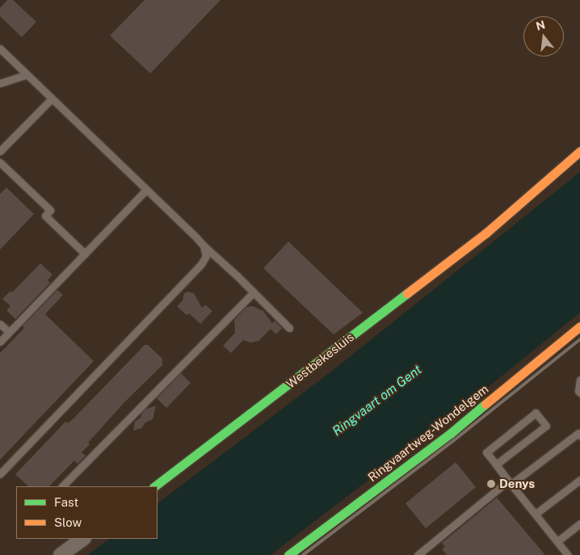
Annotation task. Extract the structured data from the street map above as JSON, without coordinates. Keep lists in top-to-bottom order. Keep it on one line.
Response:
{"streets":{"street":["Westbekesluis","Ringvaartweg-Wondelgem"]},"water":["Ringvaart om Gent"],"places":["Denys"],"legend":["Fast","Slow"],"north":"top"}
